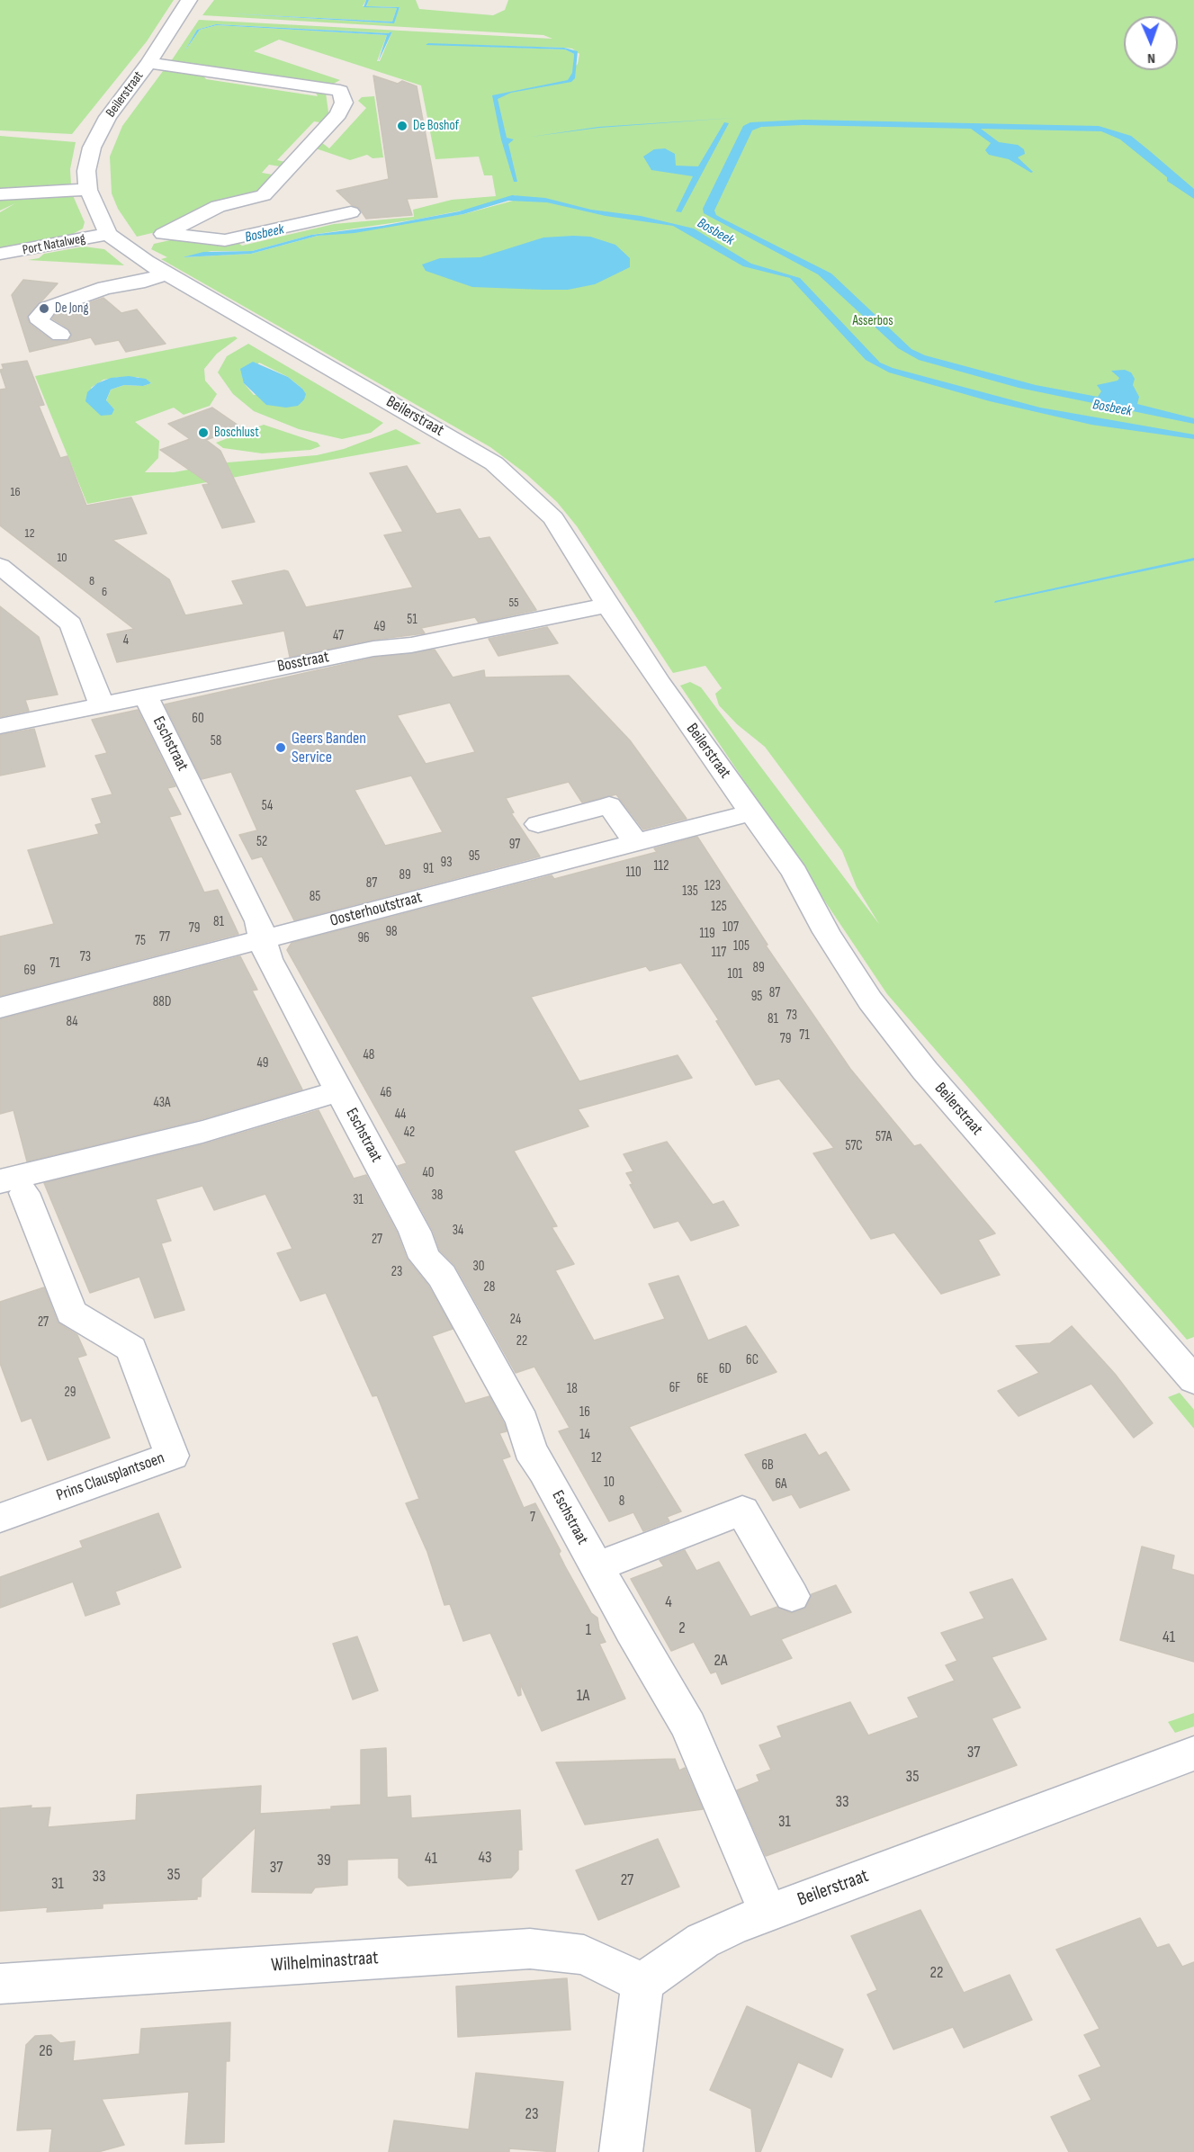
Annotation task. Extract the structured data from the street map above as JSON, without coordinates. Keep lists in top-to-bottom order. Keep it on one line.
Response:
{"streets":{"street":["Beilerstraat","Port Natalweg","Bosstraat","Eschstraat","Oosterhoutstraat","Prins Clausplantsoen","Wilhelminastraat"]},"crossings":[["Beilerstraat","Port Natalweg"],["Beilerstraat","Bosstraat"],["Beilerstraat","Eschstraat"],["Beilerstraat","Oosterhoutstraat"],["Beilerstraat","Wilhelminastraat"],["Bosstraat","Eschstraat"],["Eschstraat","Oosterhoutstraat"]],"water":["Bosbeek"],"parks":["Asserbos"],"places":["De Boshof","De Jong","Boschlust","Geers Banden Service"],"house_numbers":["16","12","10","8","6","55","51","49","47","4","60","58","54","52","97","95","93","112","91","110","89","87","123","135","85","125","81","107","79","98","119","77","96","75","105","117","73","71","89","69","101","87","95","88D","73","81","84","71","79","48","49","46","43A","44","42","57A","57C","40","38","31","34","27","30","23","28","24","27","22","6C","6D","6E","6F","18","29","16","14","12","6B","10","6A","8","7","4","2","1","41","2A","1A","37","35","33","31","43","41","39","37","35","33","27","31","22","26","23"],"north":"bottom"}
